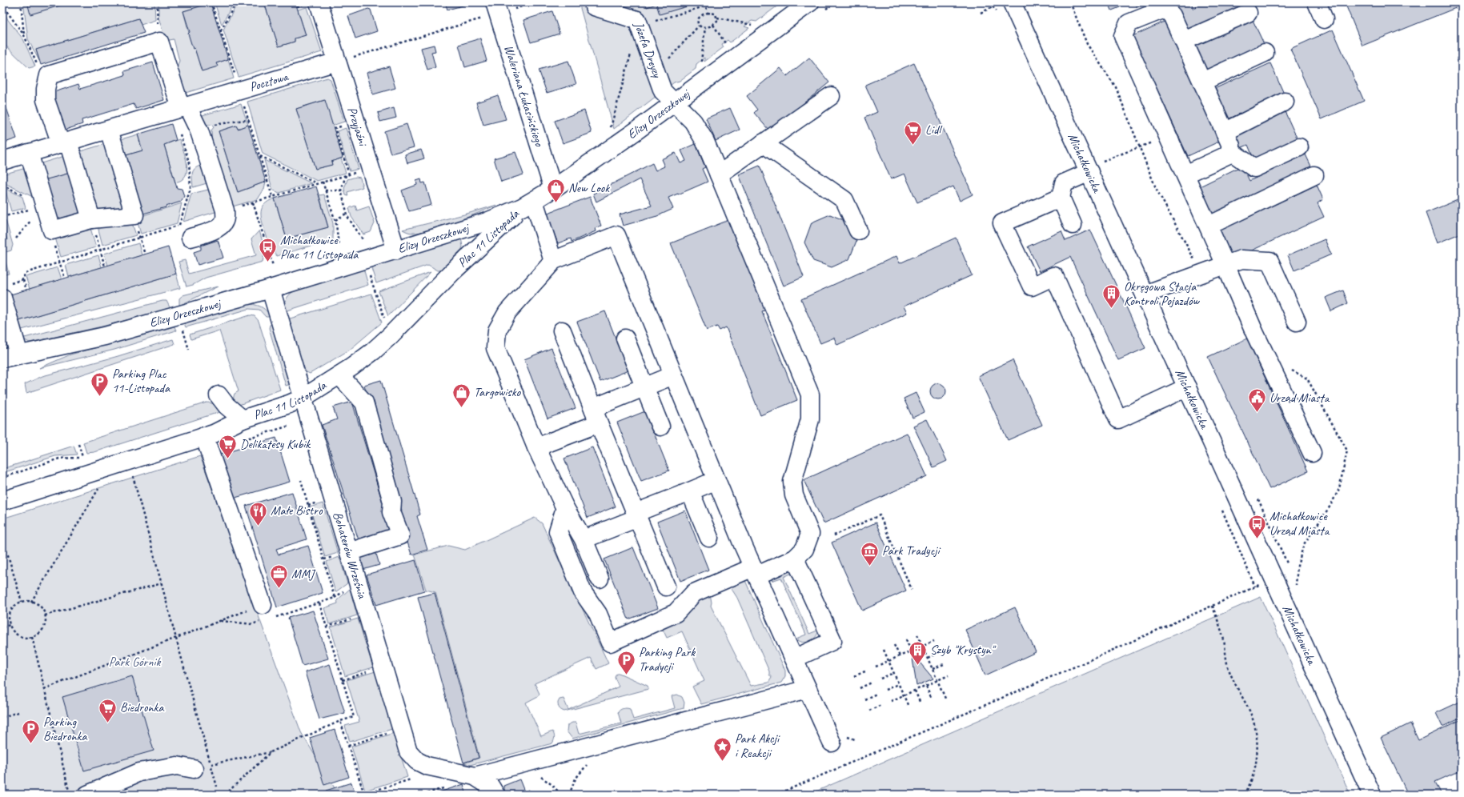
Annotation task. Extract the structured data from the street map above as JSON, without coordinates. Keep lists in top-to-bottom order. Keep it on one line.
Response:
{"streets":{"street":["Józefa Dreyzy","Pocztowa","Waleriana Łukasińskiego","Elizy Orzeszkowej","Przyjaźni","Michałkowicka","Plac 11 Listopada","Bohaterów Września"]},"crossings":[["Józefa Dreyzy","Elizy Orzeszkowej"],["Pocztowa","Przyjaźni"],["Waleriana Łukasińskiego","Elizy Orzeszkowej"],["Elizy Orzeszkowej","Przyjaźni"],["Elizy Orzeszkowej","Plac 11 Listopada"],["Elizy Orzeszkowej","Bohaterów Września"],["Plac 11 Listopada","Bohaterów Września"]],"parks":["Park Górnik"],"places":{"supermarket":["Lidl","Delikatesy Kubik","Biedronka"],"shop":["New Look","Targowisko"],"bus stop":["Michałkowice Plac 11 Listopada","Michałkowice Urząd Miasta"],"building":["Okręgowa Stacja Kontroli Pojazdów","Szyb \"Krystyn\""],"parking":["Parking Plac 11-Listopada","Parking Park Tradycji","Parking Biedronka"],"public building":["Urząd Miasta"],"restaurant":["Małe Bistro"],"museum":["Park Tradycji"],"office":["MMJ"],"place":["Park Akcji i Reakcji"]}}
